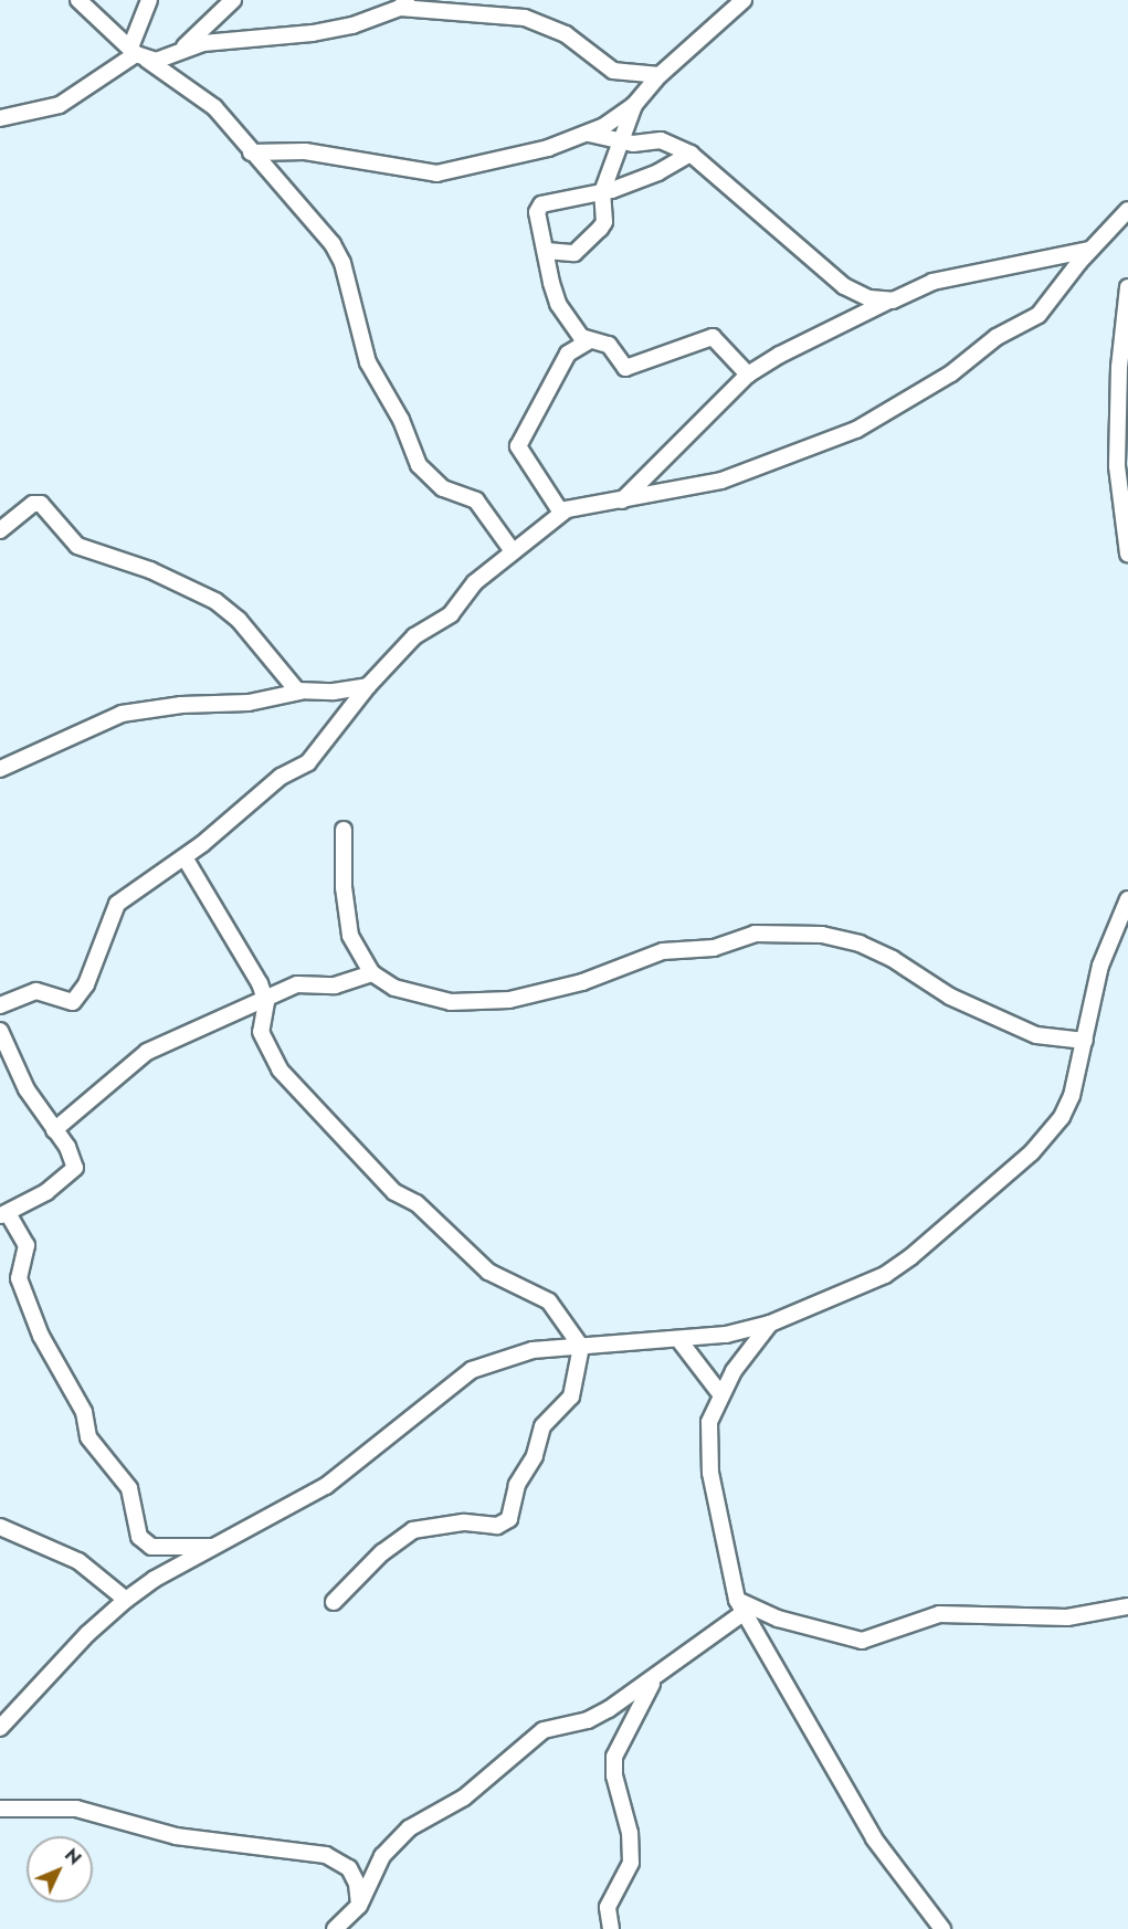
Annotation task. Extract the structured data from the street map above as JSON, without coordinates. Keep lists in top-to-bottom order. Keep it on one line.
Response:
{"north":"top right"}
